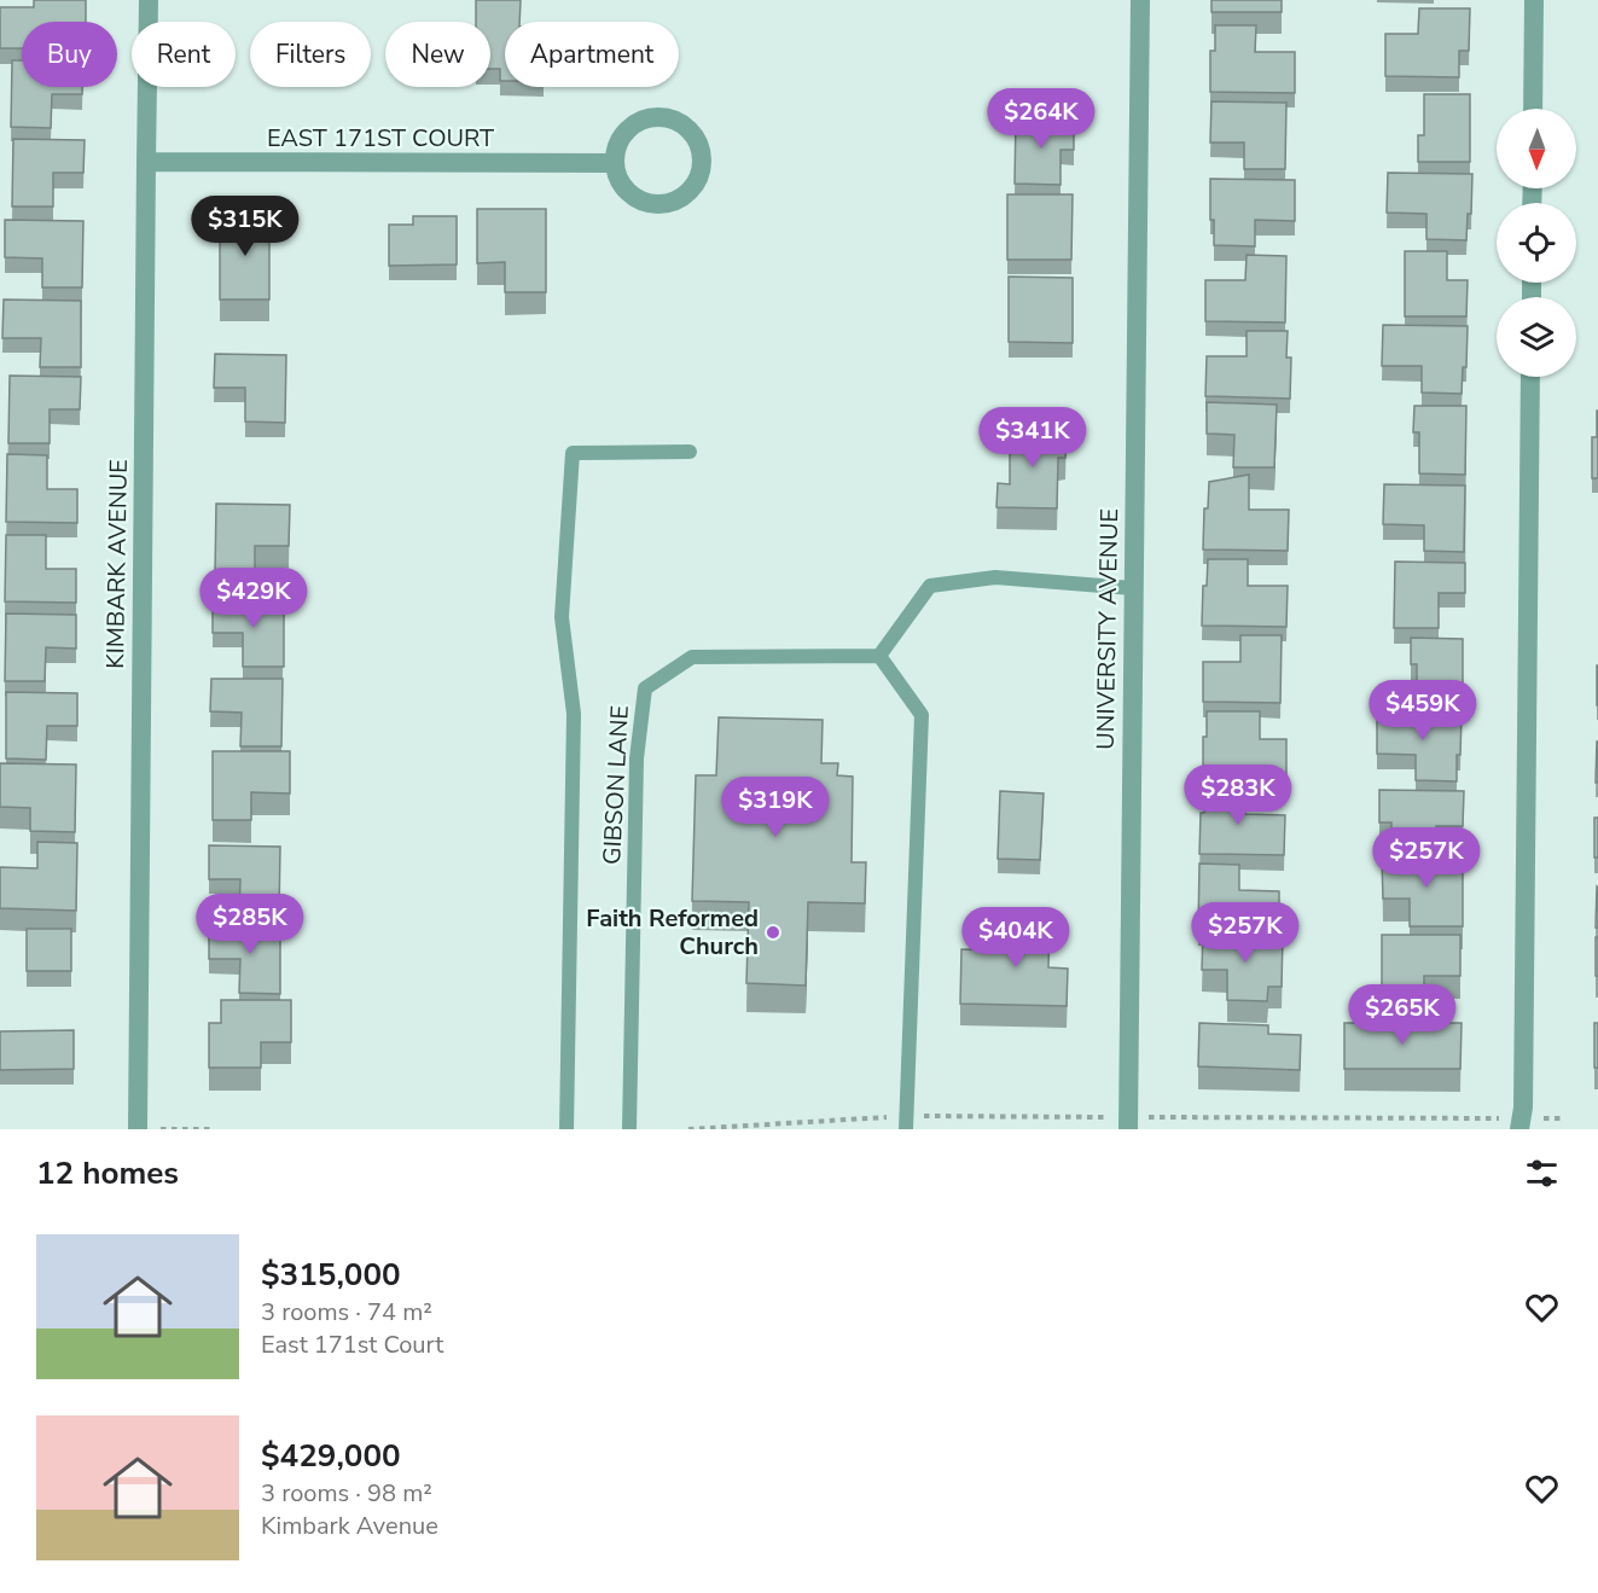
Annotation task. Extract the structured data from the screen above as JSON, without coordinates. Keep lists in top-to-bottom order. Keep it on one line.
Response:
{"streets":{"street":["EAST 171ST COURT","KIMBARK AVENUE","UNIVERSITY AVENUE"],"lane":["GIBSON LANE"]},"crossings":[["EAST 171ST COURT","KIMBARK AVENUE"]],"places":["Faith Reformed Church"],"north":"bottom","page":{"chip":["Buy","Rent","Filters","New","Apartment"],"price":["$264K","$315K","$341K","$429K","$459K","$283K","$319K","$257K","$285K","$257K","$404K","$265K"],"heading":"12 homes","list":[{"name":"$315,000","note":"3 rooms · 74 m² · East 171st Court"},{"name":"$429,000","note":"3 rooms · 98 m² · Kimbark Avenue"}]}}
